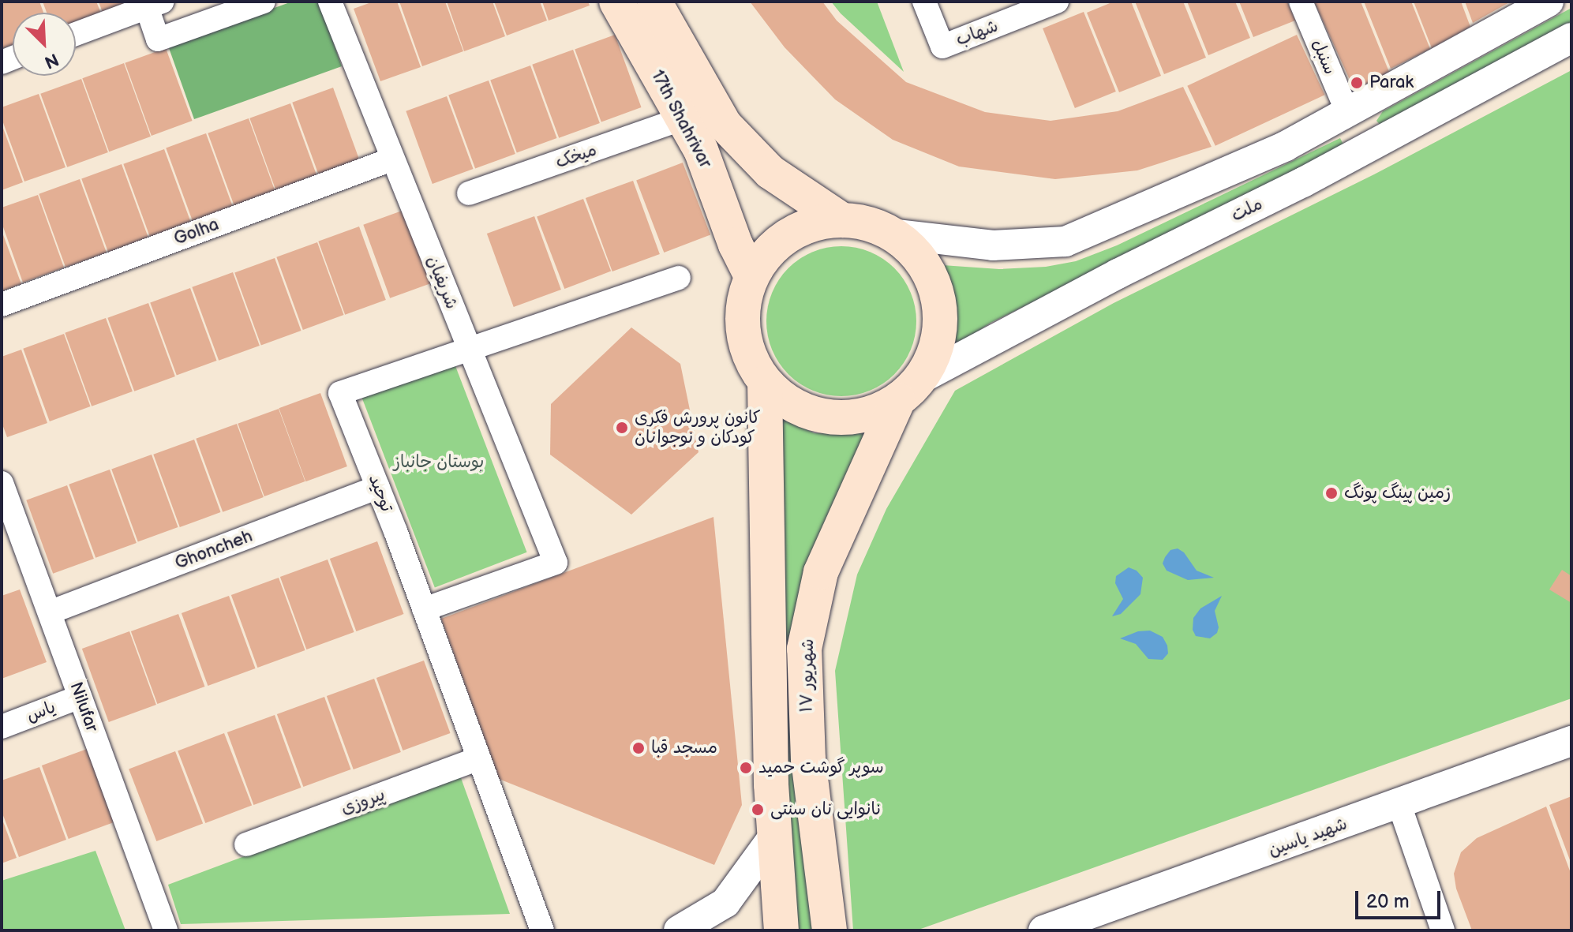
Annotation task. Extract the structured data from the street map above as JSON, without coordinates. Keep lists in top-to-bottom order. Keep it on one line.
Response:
{"streets":{"main road":["17th Shahrivar","۱۷ شهریور"],"street":["شهاب","سنبل","میخک","ملت","Golha","شریفیان","توحید","Ghoncheh","Nilufar","یاس","پیروزی","شهید یاسین"]},"crossings":[["17th Shahrivar","میخک"],["17th Shahrivar","ملت"],["17th Shahrivar","۱۷ شهریور"],["ملت","۱۷ شهریور"],["Golha","شریفیان"],["شریفیان","توحید"],["توحید","Ghoncheh"],["توحید","پیروزی"],["Ghoncheh","Nilufar"],["Nilufar","یاس"]],"parks":["بوستان جانباز"],"places":["Parak","کانون پرورش فکری کودکان و نوجوانان","زمین پینگ پونگ","مسجد قبا","سوپر گوشت حمید","نانوایی نان سنتی"],"scale_bar":"20 m","north":"bottom right"}
